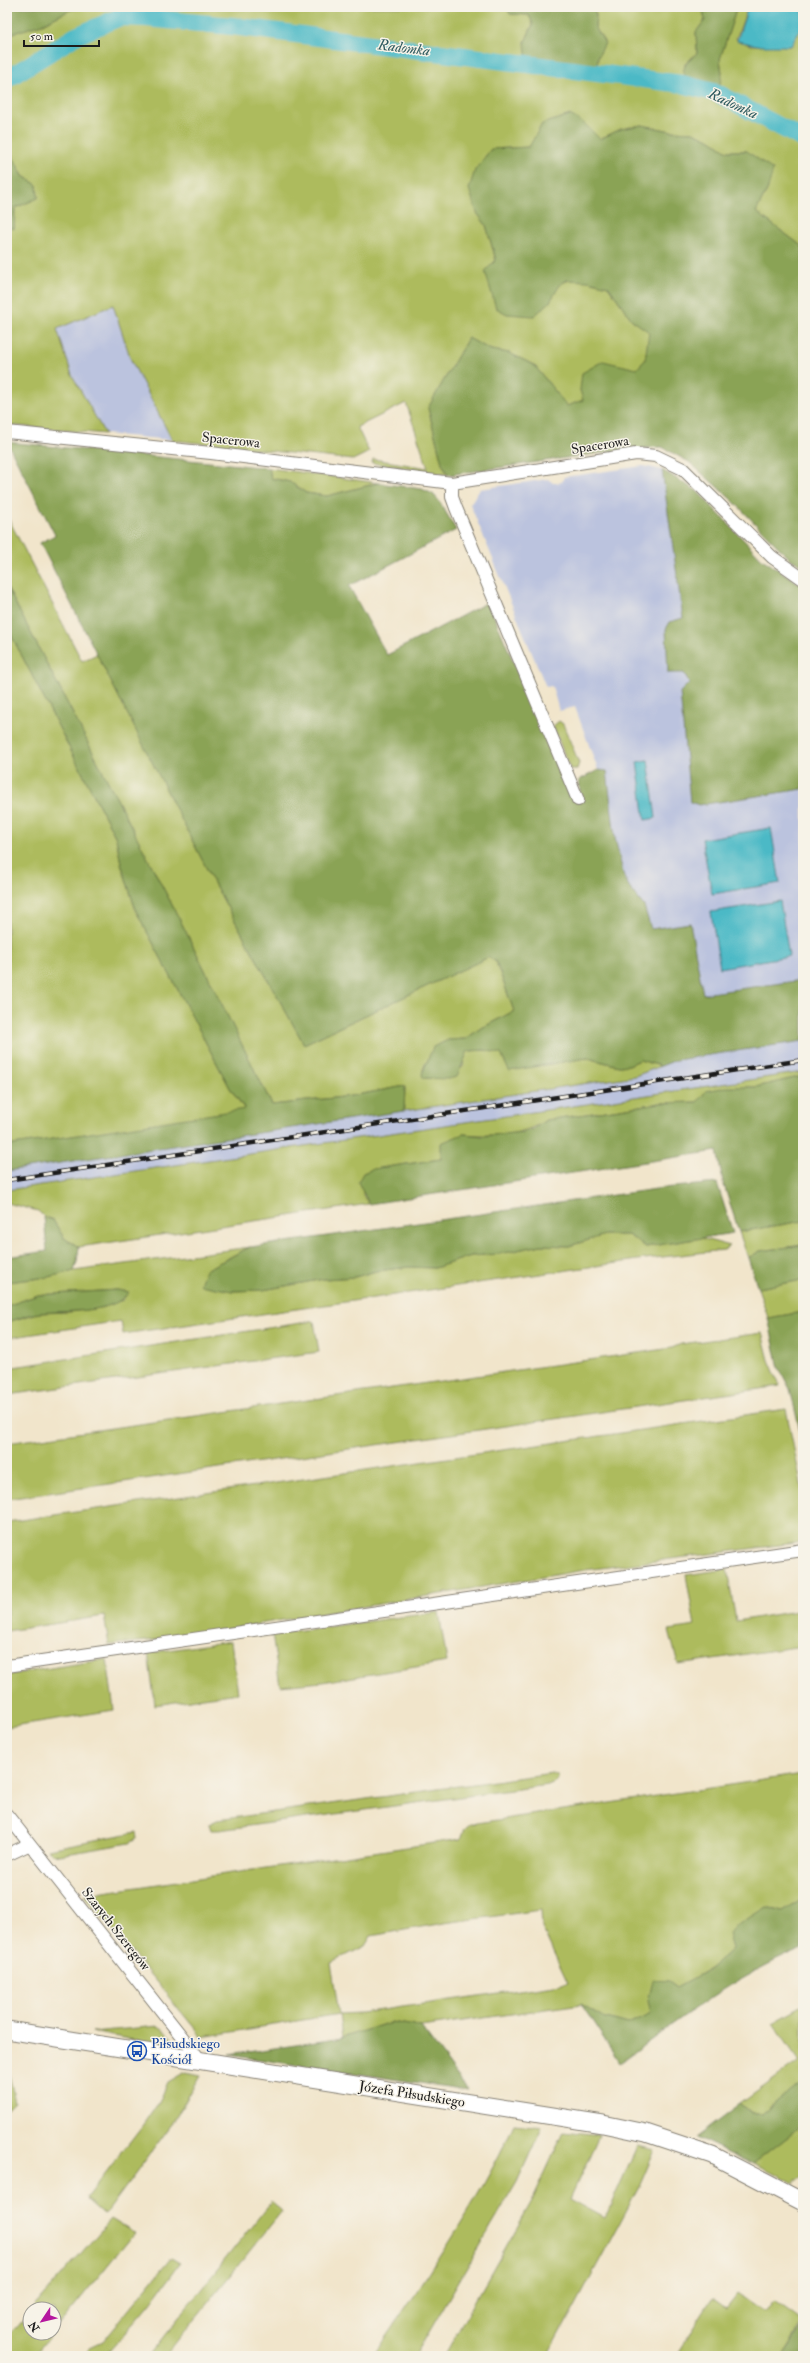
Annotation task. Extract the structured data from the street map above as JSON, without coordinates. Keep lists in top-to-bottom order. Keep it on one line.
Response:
{"streets":{"street":["Spacerowa","Szarych Szeregów","Józefa Piłsudskiego"]},"crossings":[["Szarych Szeregów","Józefa Piłsudskiego"]],"water":["Radomka"],"places":{"bus stop":["Piłsudskiego Kościół"]},"scale_bar":"50 m","north":"bottom left"}
